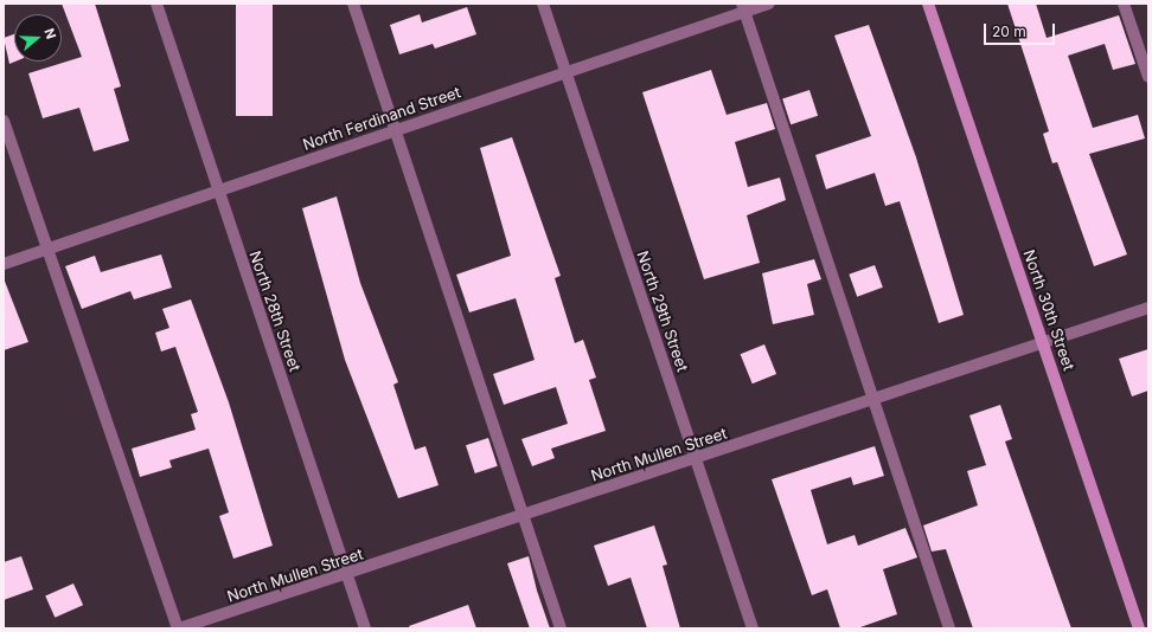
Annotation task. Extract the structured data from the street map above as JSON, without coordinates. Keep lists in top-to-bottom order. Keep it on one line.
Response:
{"streets":{"main road":["North 30th Street"],"street":["North Ferdinand Street","North 28th Street","North 29th Street","North Mullen Street"]},"crossings":[["North Ferdinand Street","North 28th Street"],["North Ferdinand Street","North 29th Street"],["North 30th Street","North Mullen Street"],["North 28th Street","North Mullen Street"],["North 29th Street","North Mullen Street"]],"scale_bar":"20 m","north":"right"}
